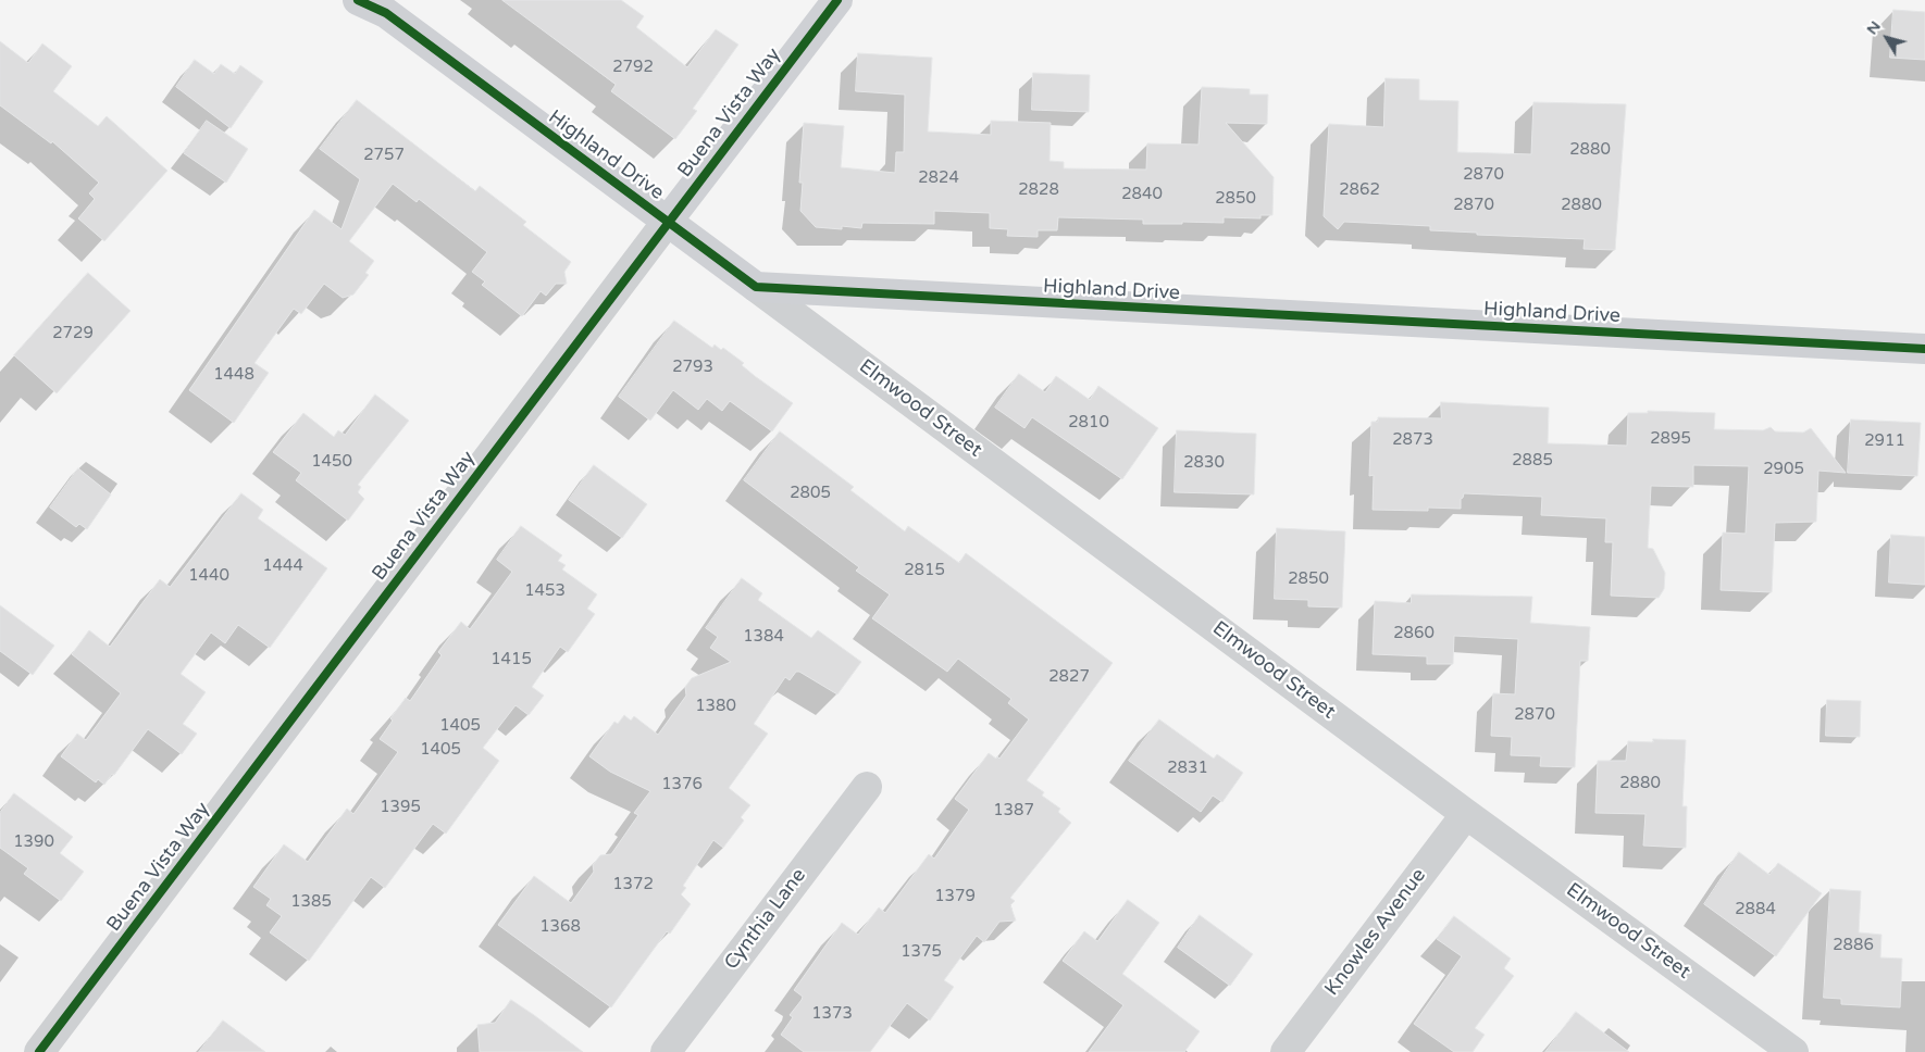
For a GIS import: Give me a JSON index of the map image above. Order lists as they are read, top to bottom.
{
  "streets": {
    "street": [
      "Buena Vista Way",
      "Highland Drive",
      "Elmwood Street",
      "Cynthia Lane",
      "Knowles Avenue"
    ]
  },
  "crossings": [
    ["Buena Vista Way", "Highland Drive"],
    ["Highland Drive", "Elmwood Street"],
    ["Elmwood Street", "Knowles Avenue"]
  ],
  "house_numbers": [
    "2792",
    "2880",
    "2757",
    "2870",
    "2824",
    "2828",
    "2862",
    "2840",
    "2850",
    "2870",
    "2880",
    "2729",
    "2793",
    "1448",
    "2810",
    "2895",
    "2873",
    "2911",
    "2885",
    "1450",
    "2830",
    "2905",
    "2805",
    "1444",
    "2815",
    "1440",
    "2850",
    "1453",
    "2860",
    "1384",
    "1415",
    "2827",
    "1380",
    "2870",
    "1405",
    "1405",
    "2831",
    "2880",
    "1376",
    "1395",
    "1387",
    "1390",
    "1372",
    "1379",
    "1385",
    "2884",
    "1368",
    "2886",
    "1375",
    "1373"
  ],
  "north": "top left"
}
